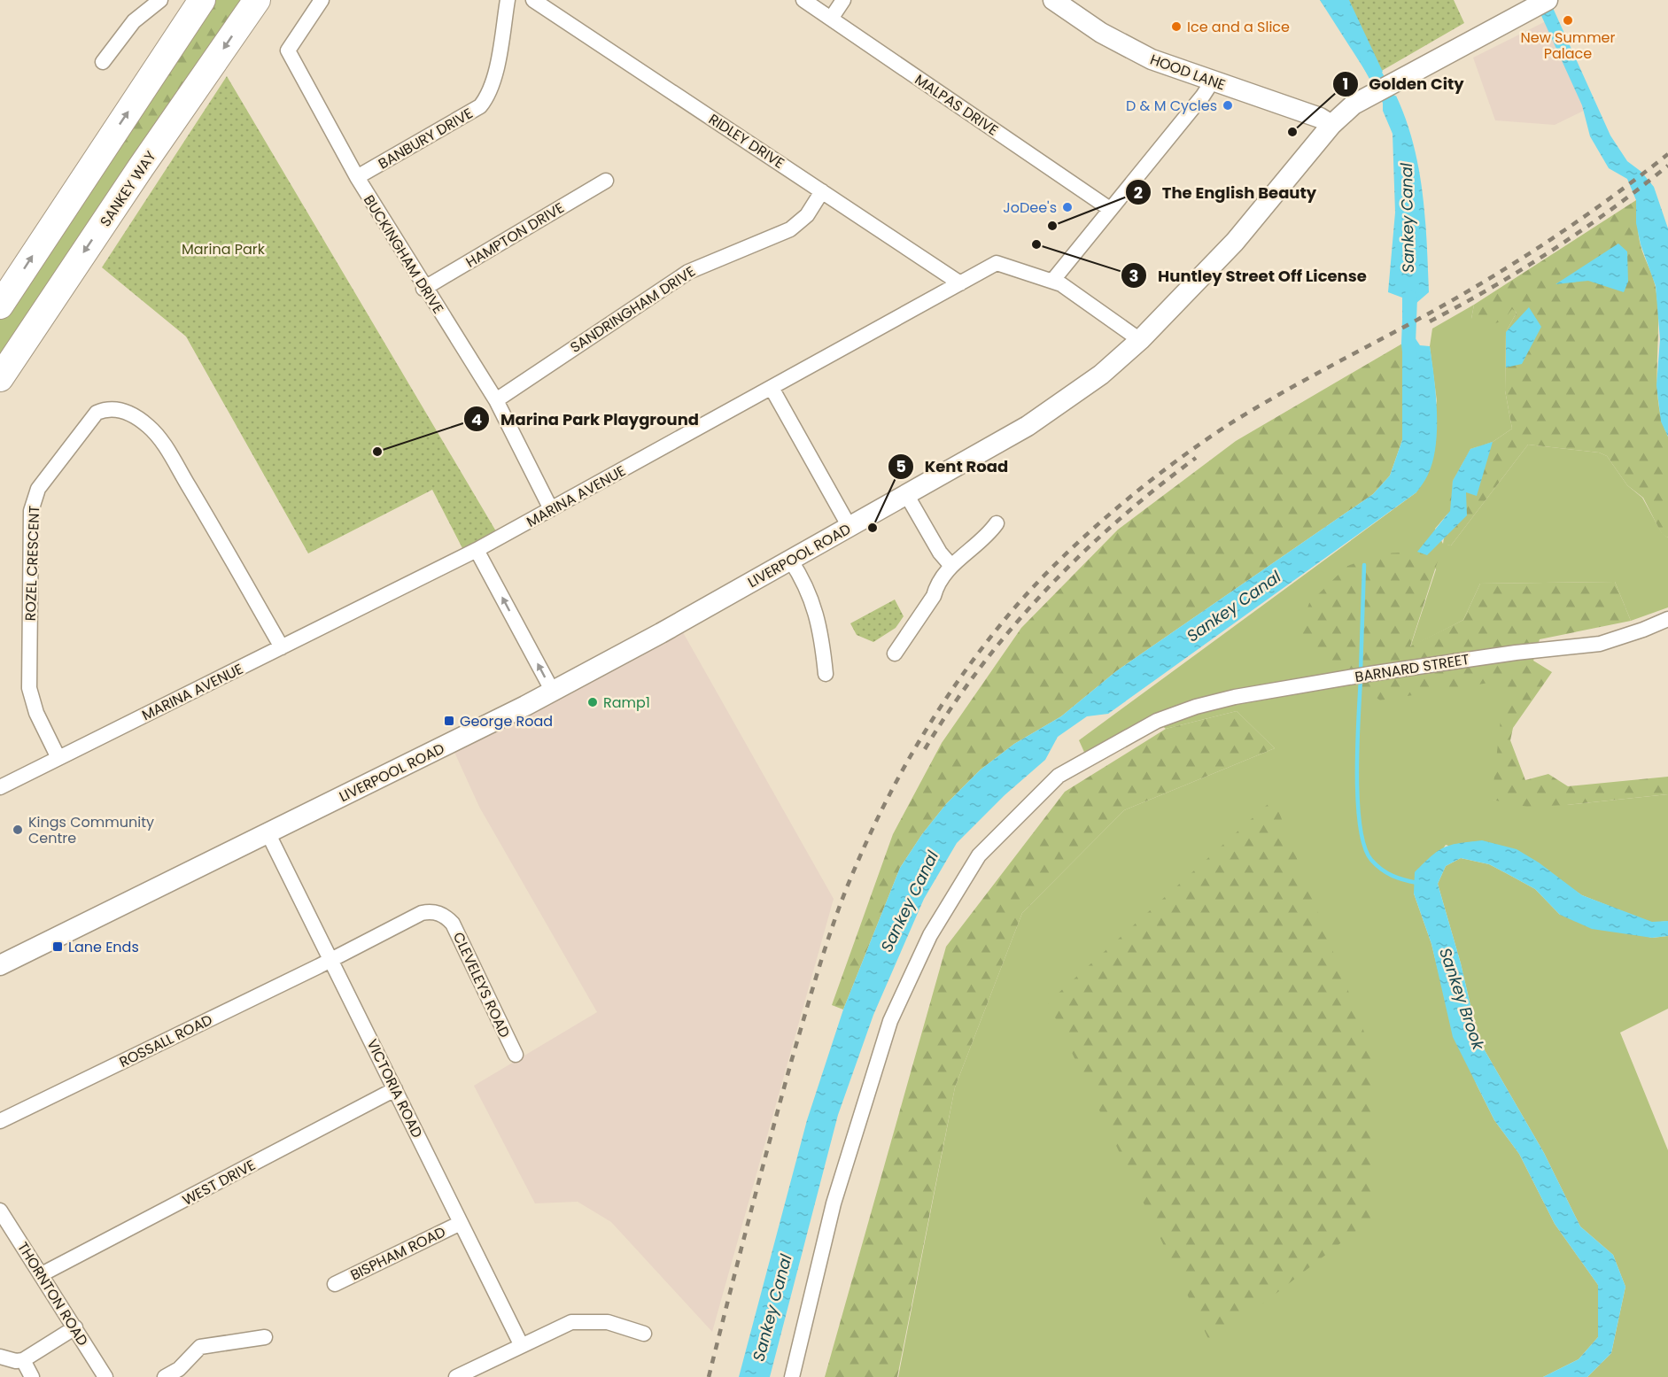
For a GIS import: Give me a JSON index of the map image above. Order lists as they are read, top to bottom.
{
  "streets": {
    "highway": ["SANKEY WAY"],
    "street": [
      "HOOD LANE",
      "MALPAS DRIVE",
      "BANBURY DRIVE",
      "RIDLEY DRIVE",
      "HAMPTON DRIVE",
      "BUCKINGHAM DRIVE",
      "SANDRINGHAM DRIVE",
      "MARINA AVENUE",
      "LIVERPOOL ROAD",
      "ROZEL CRESCENT",
      "BARNARD STREET",
      "CLEVELEYS ROAD",
      "ROSSALL ROAD",
      "VICTORIA ROAD",
      "WEST DRIVE",
      "BISPHAM ROAD",
      "THORNTON ROAD"
    ]
  },
  "crossings": [
    ["HOOD LANE", "LIVERPOOL ROAD"],
    ["BANBURY DRIVE", "BUCKINGHAM DRIVE"],
    ["RIDLEY DRIVE", "SANDRINGHAM DRIVE"],
    ["RIDLEY DRIVE", "MARINA AVENUE"],
    ["HAMPTON DRIVE", "BUCKINGHAM DRIVE"],
    ["BUCKINGHAM DRIVE", "SANDRINGHAM DRIVE"],
    ["BUCKINGHAM DRIVE", "MARINA AVENUE"],
    ["MARINA AVENUE", "LIVERPOOL ROAD"],
    ["MARINA AVENUE", "ROZEL CRESCENT"],
    ["LIVERPOOL ROAD", "VICTORIA ROAD"],
    ["CLEVELEYS ROAD", "ROSSALL ROAD"],
    ["CLEVELEYS ROAD", "VICTORIA ROAD"],
    ["ROSSALL ROAD", "VICTORIA ROAD"],
    ["VICTORIA ROAD", "WEST DRIVE"],
    ["VICTORIA ROAD", "BISPHAM ROAD"],
    ["WEST DRIVE", "THORNTON ROAD"]
  ],
  "water": ["Sankey Canal", "Sankey Brook"],
  "parks": ["Marina Park"],
  "places": {
    "other": [
      "New Summer Palace",
      "Ice and a Slice",
      "D & M Cycles",
      "Golden City",
      "JoDee's",
      "The English Beauty",
      "Huntley Street Off License",
      "Marina Park Playground",
      "Kent Road",
      "Ramp1",
      "Kings Community Centre"
    ],
    "transit": ["George Road", "Lane Ends"]
  }
}
